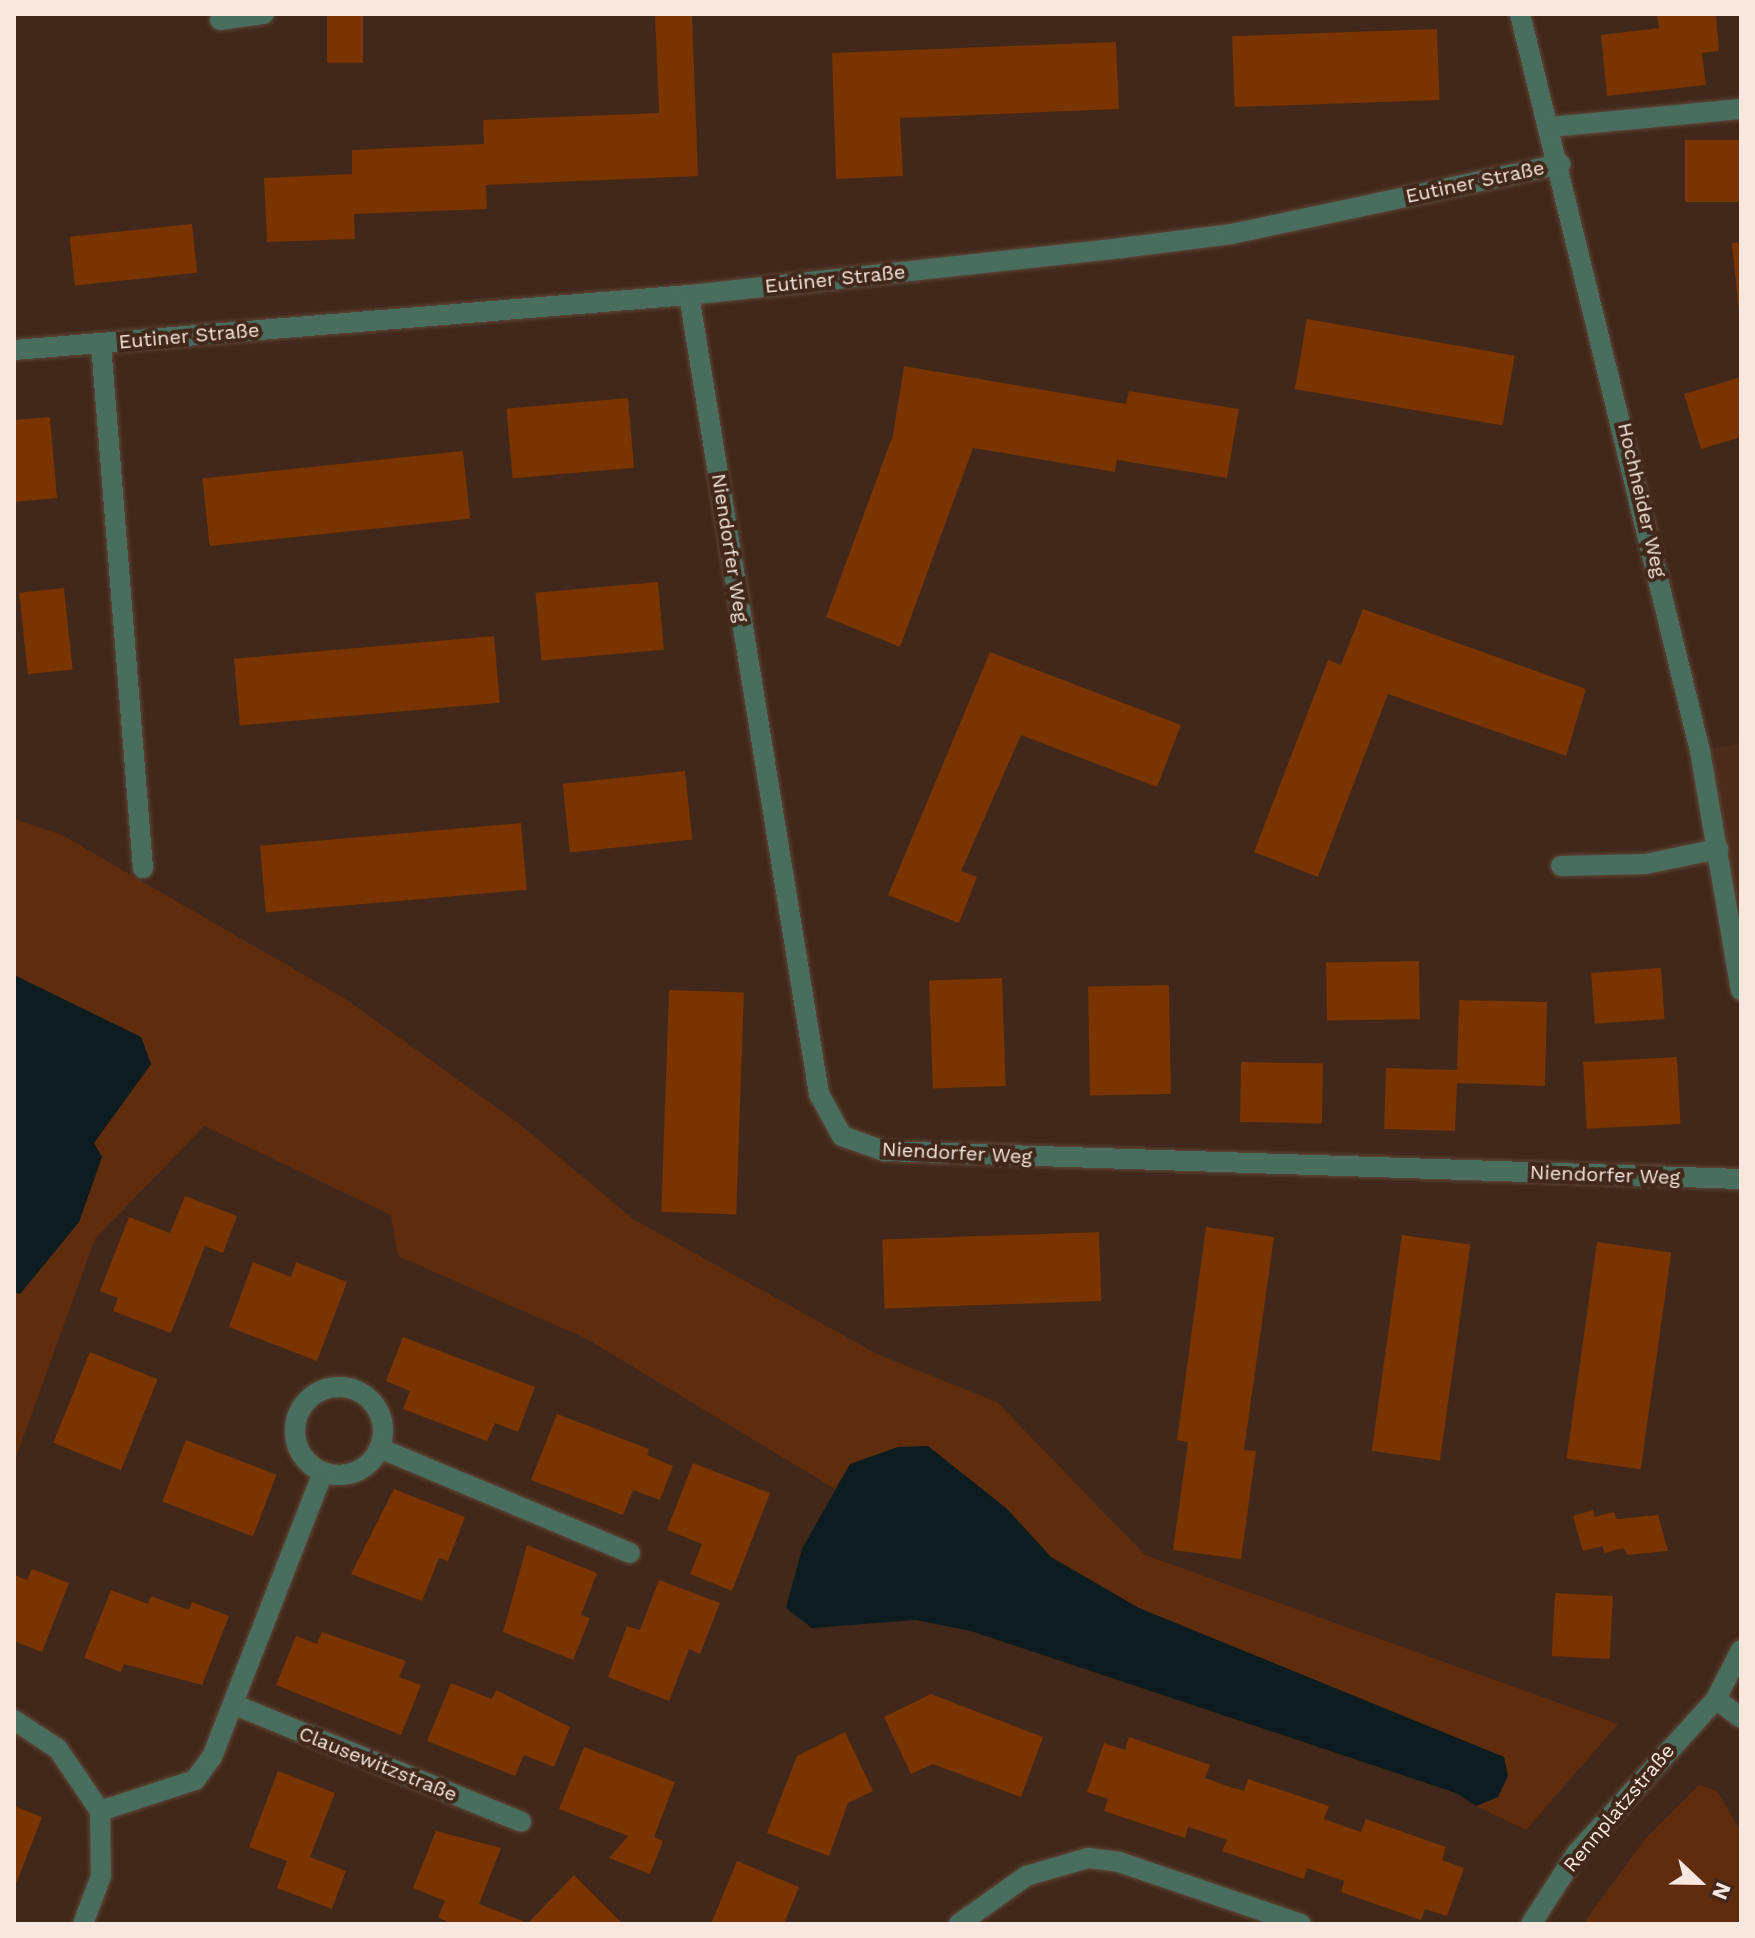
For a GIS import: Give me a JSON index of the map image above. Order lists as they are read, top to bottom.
{
  "streets": {
    "street": [
      "Eutiner Straße",
      "Hochheider Weg",
      "Niendorfer Weg",
      "Clausewitzstraße",
      "Rennplatzstraße"
    ]
  },
  "crossings": [
    ["Eutiner Straße", "Hochheider Weg"],
    ["Eutiner Straße", "Niendorfer Weg"]
  ],
  "north": "right"
}
